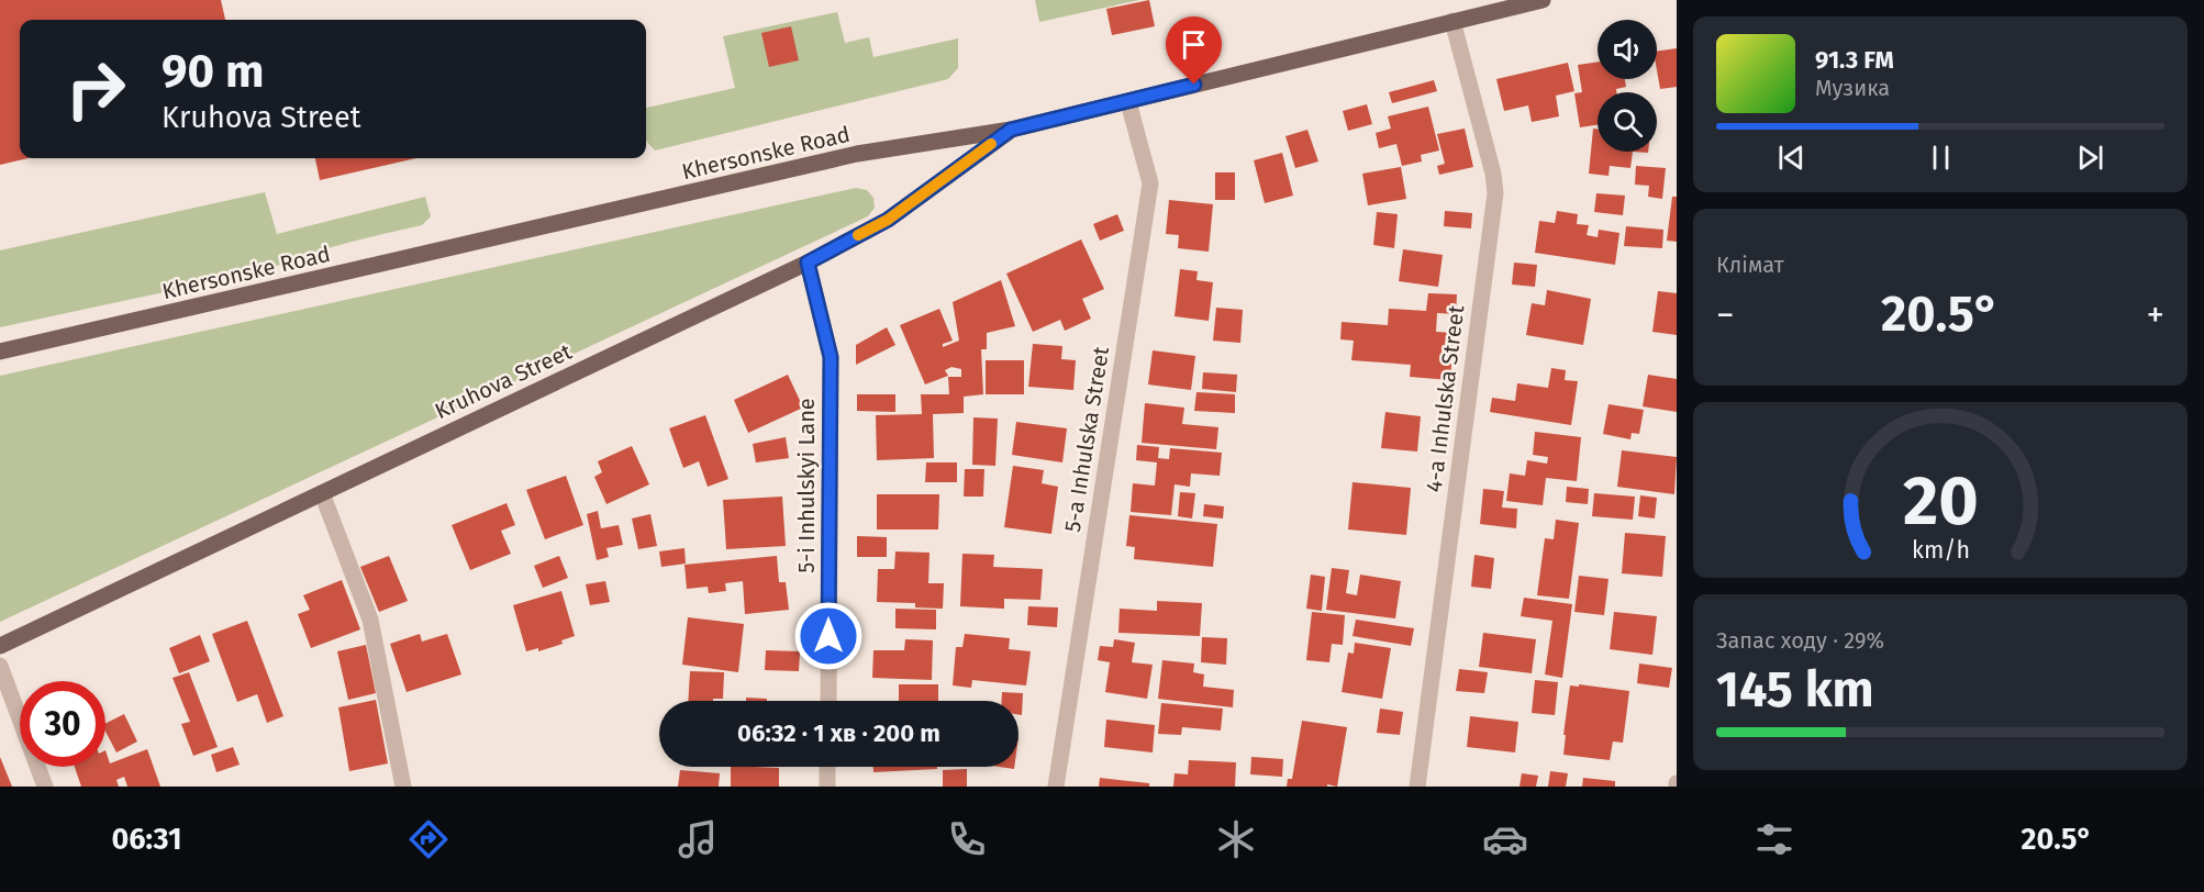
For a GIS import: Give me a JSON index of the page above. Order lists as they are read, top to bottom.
{
  "streets": {
    "main road": ["Khersonske Road", "Kruhova Street"],
    "street": ["4-a Inhulska Street", "5-a Inhulska Street", "5-i Inhulskyi Lane"]
  },
  "crossings": [
    ["Khersonske Road", "Kruhova Street"],
    ["Khersonske Road", "4-a Inhulska Street"],
    ["Khersonske Road", "5-a Inhulska Street"],
    ["Kruhova Street", "5-i Inhulskyi Lane"]
  ],
  "page": {
    "turn": ["90 m", "Kruhova Street"],
    "song": ["91.3 FM", "Музика"],
    "tile": [
      "Клімат",
      ["Запас ходу · 29%", "145 km"]
    ],
    "heat": ["−", "20.5°", "+"],
    "limit": "30",
    "trip": "06:32 · 1 хв · 200 m",
    "tabs": ["06:31", "20.5°"],
    "gauge": ["20", "km/h"]
  }
}
